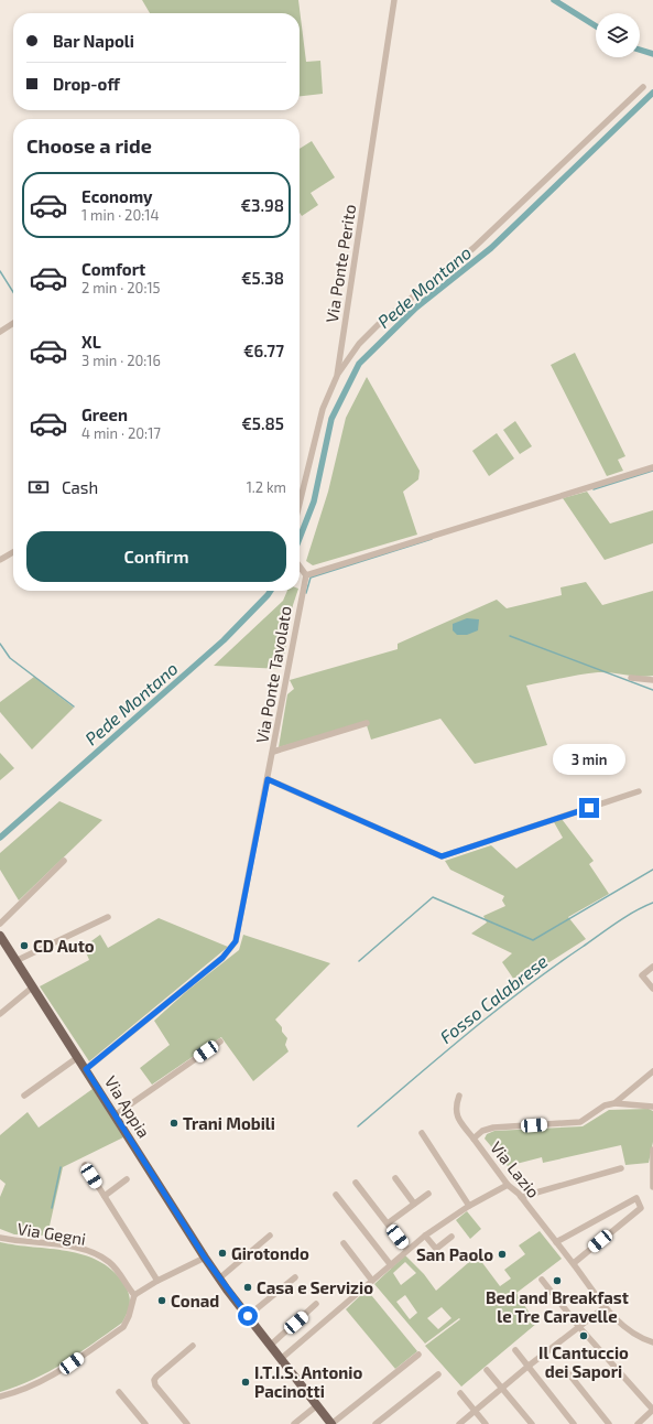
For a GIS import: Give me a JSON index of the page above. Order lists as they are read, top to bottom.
{
  "streets": {
    "main road": ["Via Appia"],
    "street": [
      "Via Ponte Perito",
      "Via Ponte Tavolato",
      "Via Lazio",
      "Via Gegni"
    ]
  },
  "crossings": [
    ["Via Ponte Tavolato", "Via Appia"]
  ],
  "water": ["Pede Montano", "Fosso Calabrese"],
  "places": [
    "CD Auto",
    "Trani Mobili",
    "Girotondo",
    "San Paolo",
    "Bed and Breakfast le Tre Caravelle",
    "Casa e Servizio",
    "Conad",
    "Il Cantuccio dei Sapori",
    "I.T.I.S. Antonio Pacinotti"
  ],
  "page": {
    "banner": ["Bar Napoli", "Drop-off"],
    "heading": "Choose a ride",
    "list": [
      {
        "name": "Economy",
        "note": "1 min · 20:14",
        "value": "€3.98"
      },
      {
        "name": "Comfort",
        "note": "2 min · 20:15",
        "value": "€5.38"
      },
      {
        "name": "XL",
        "note": "3 min · 20:16",
        "value": "€6.77"
      },
      {
        "name": "Green",
        "note": "4 min · 20:17",
        "value": "€5.85"
      }
    ],
    "pay": ["Cash", "1.2 km"],
    "buttons": "Confirm",
    "bubble": "3 min"
  }
}
